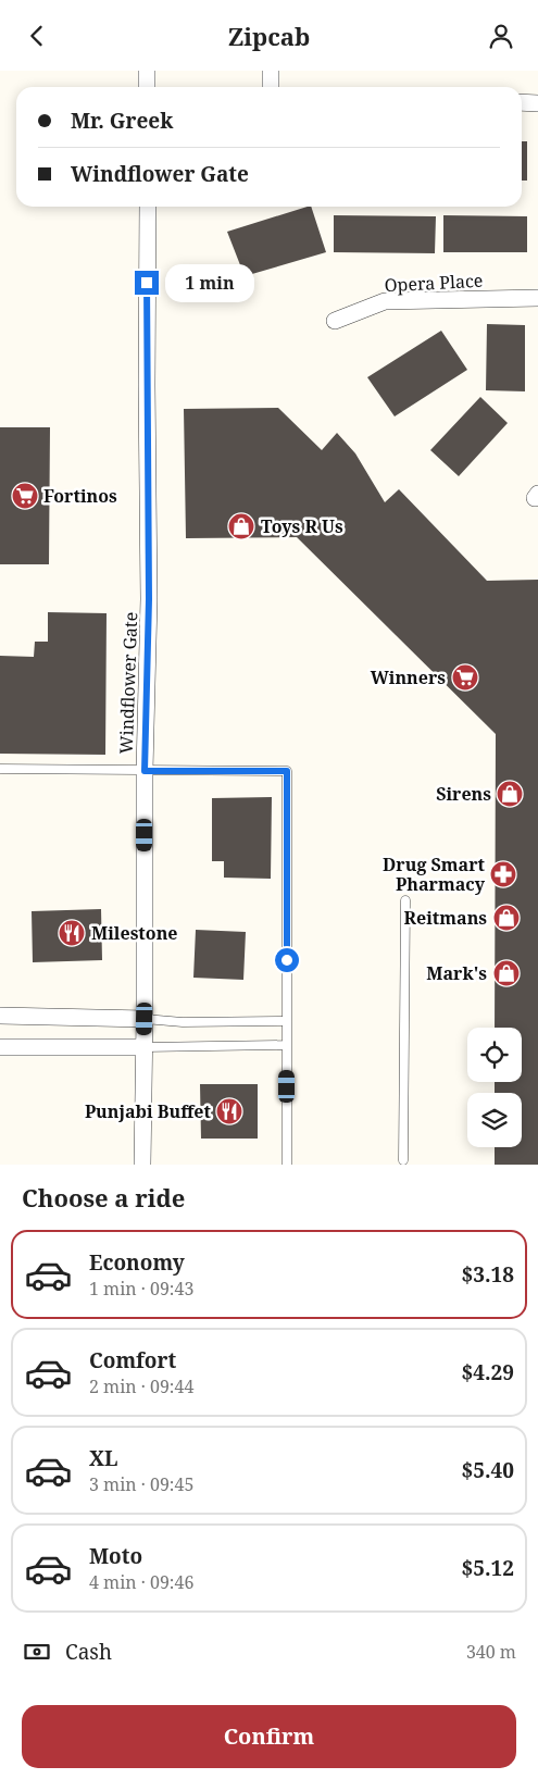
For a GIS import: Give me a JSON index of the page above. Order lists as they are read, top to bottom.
{
  "streets": {
    "street": ["Opera Place", "Windflower Gate"]
  },
  "places": {
    "supermarket": ["Fortinos", "Winners"],
    "shop": [
      "Toys R Us",
      "Sirens",
      "Reitmans",
      "Mark's"
    ],
    "pharmacy": ["Drug Smart Pharmacy"],
    "restaurant": ["Milestone", "Punjabi Buffet"]
  },
  "page": {
    "header": "Zipcab",
    "banner": ["Mr. Greek", "Windflower Gate"],
    "bubble": "1 min",
    "heading": "Choose a ride",
    "list": [
      {
        "name": "Economy",
        "note": "1 min · 09:43",
        "value": "$3.18"
      },
      {
        "name": "Comfort",
        "note": "2 min · 09:44",
        "value": "$4.29"
      },
      {
        "name": "XL",
        "note": "3 min · 09:45",
        "value": "$5.40"
      },
      {
        "name": "Moto",
        "note": "4 min · 09:46",
        "value": "$5.12"
      }
    ],
    "pay": ["Cash", "340 m"],
    "buttons": "Confirm"
  }
}
